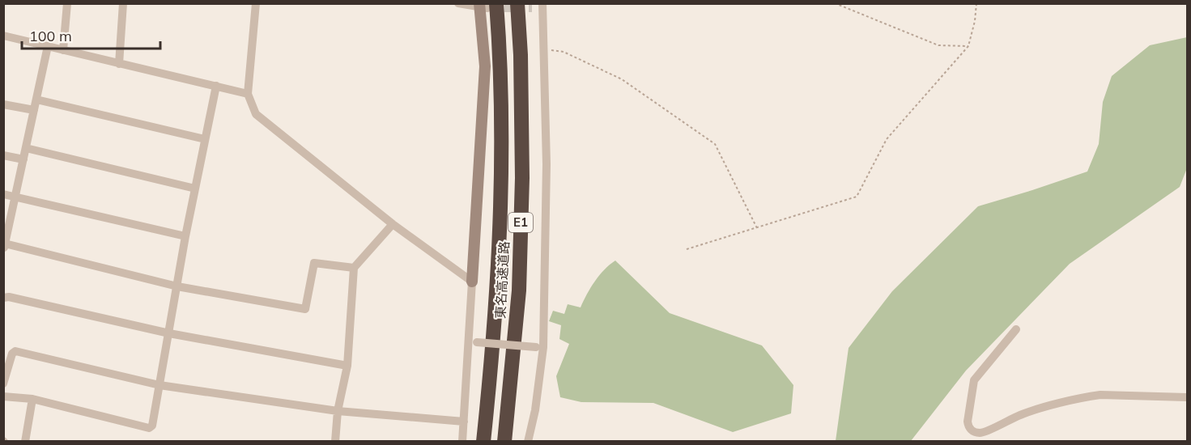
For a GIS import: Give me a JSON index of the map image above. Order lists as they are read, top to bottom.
{
  "streets": {
    "highway": ["E1", "東名高速道路"]
  },
  "scale_bar": "100 m"
}
